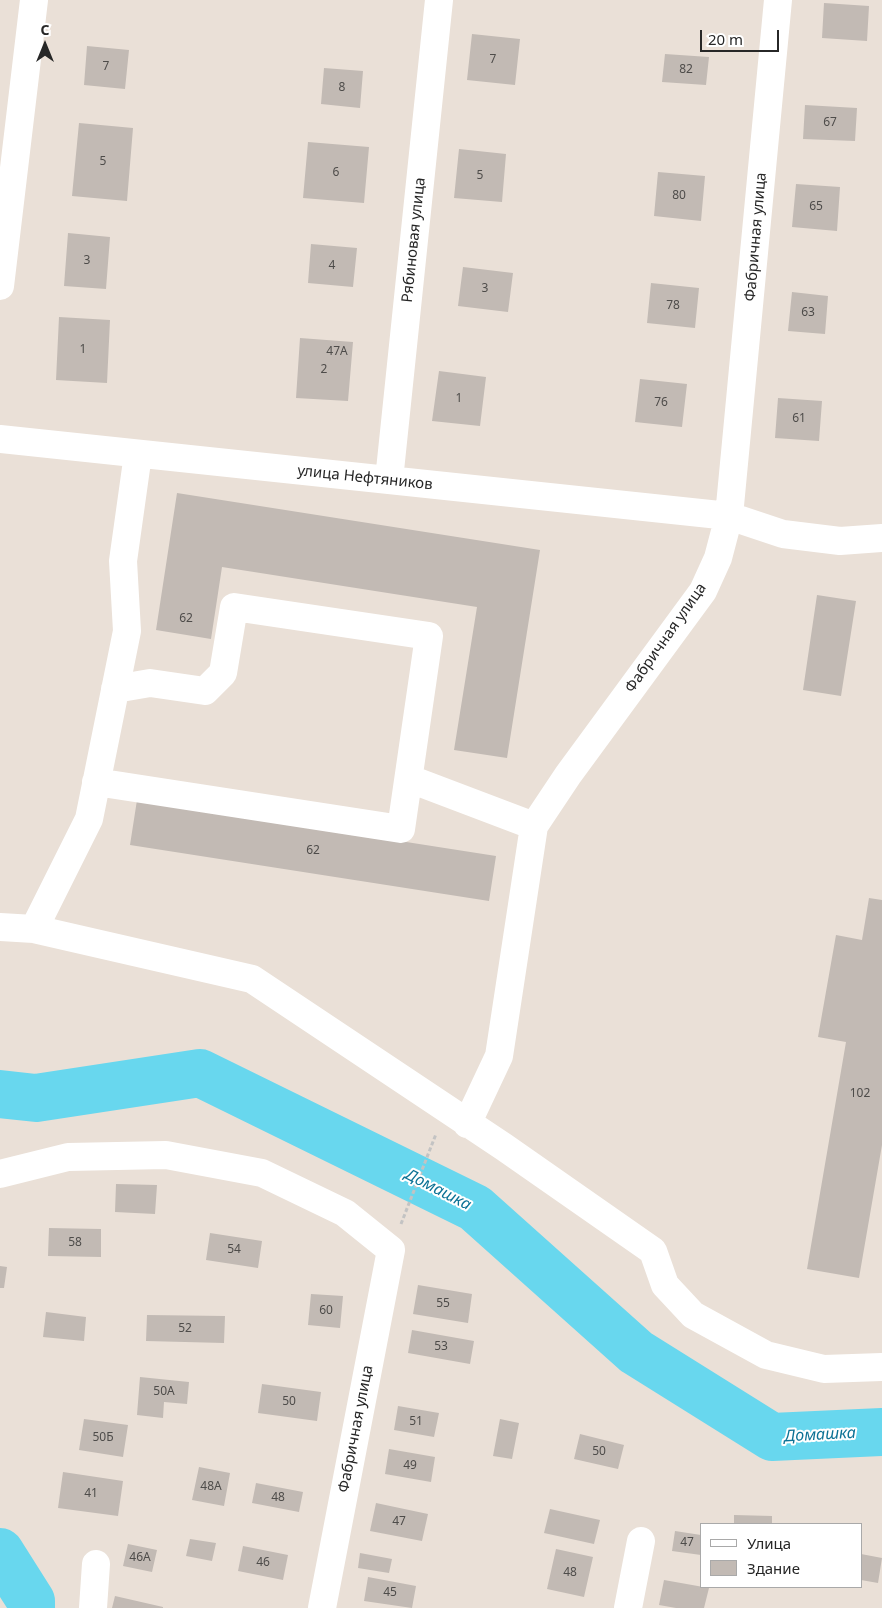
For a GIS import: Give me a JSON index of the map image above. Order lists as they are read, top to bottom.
{
  "streets": {
    "street": ["Фабричная улица", "Рябиновая улица", "улица Нефтяников"]
  },
  "crossings": [
    ["Фабричная улица", "улица Нефтяников"],
    ["Рябиновая улица", "улица Нефтяников"]
  ],
  "water": ["Домашка"],
  "house_numbers": [
    "7",
    "7",
    "82",
    "8",
    "67",
    "5",
    "6",
    "5",
    "80",
    "65",
    "3",
    "4",
    "3",
    "78",
    "63",
    "1",
    "47А",
    "2",
    "1",
    "76",
    "61",
    "62",
    "62",
    "102",
    "58",
    "54",
    "55",
    "60",
    "52",
    "53",
    "50А",
    "50",
    "51",
    "50Б",
    "50",
    "49",
    "48А",
    "41",
    "48",
    "47",
    "47",
    "46А",
    "46",
    "48",
    "45"
  ],
  "legend": ["Улица", "Здание"],
  "scale_bar": "20 m",
  "north": "top"
}
